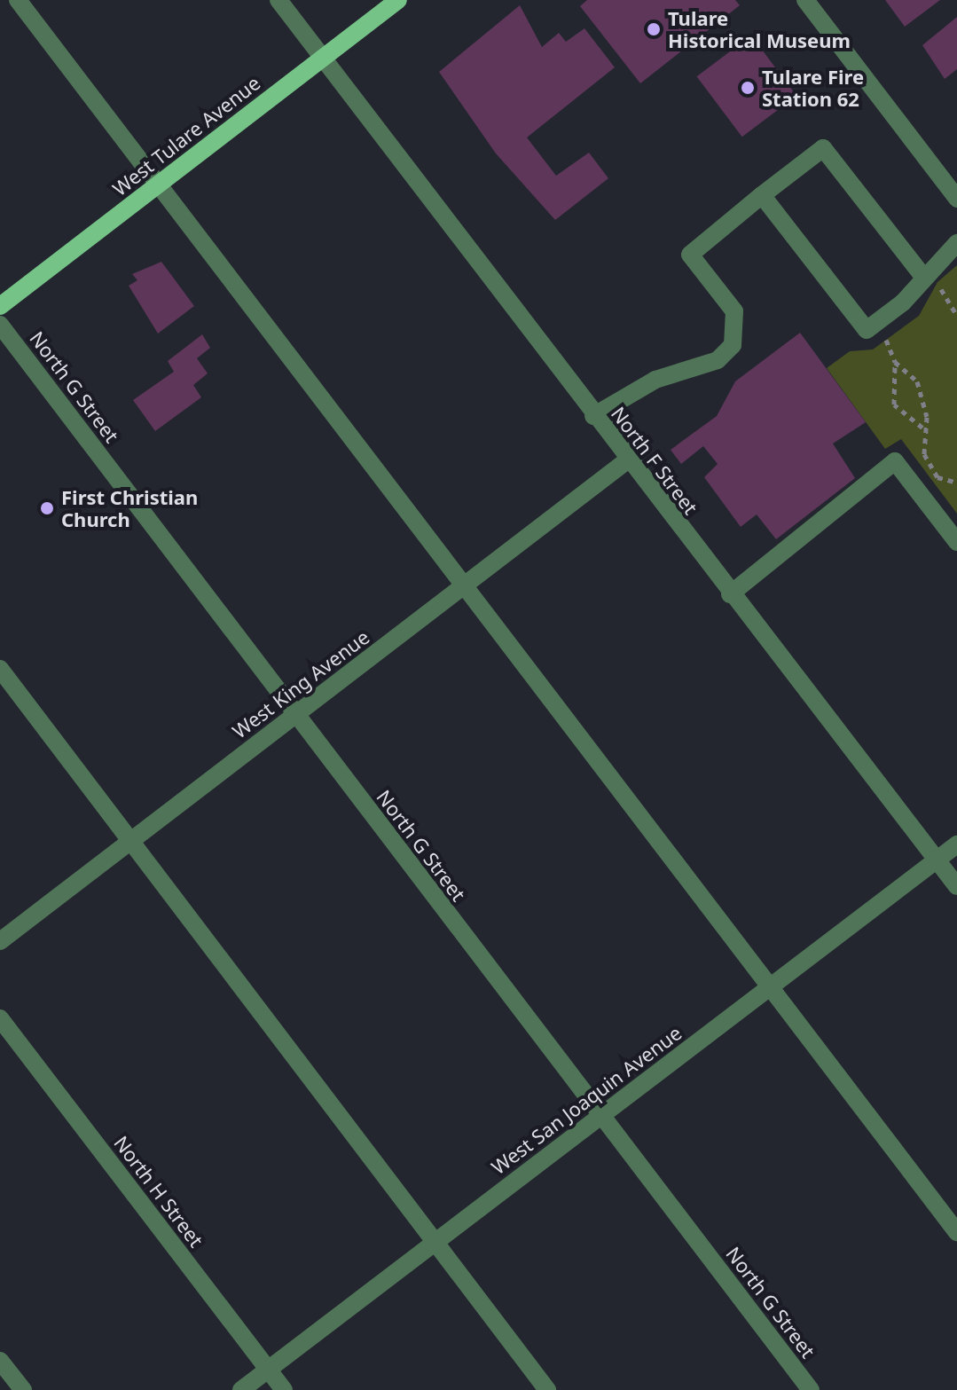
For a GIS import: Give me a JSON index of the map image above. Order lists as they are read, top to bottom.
{
  "streets": {
    "main road": ["West Tulare Avenue"],
    "street": [
      "North G Street",
      "North F Street",
      "West King Avenue",
      "West San Joaquin Avenue",
      "North H Street"
    ]
  },
  "crossings": [
    ["West Tulare Avenue", "North F Street"],
    ["North G Street", "West King Avenue"],
    ["North G Street", "West San Joaquin Avenue"],
    ["North F Street", "West King Avenue"],
    ["North F Street", "West San Joaquin Avenue"],
    ["West San Joaquin Avenue", "North H Street"]
  ],
  "places": ["Tulare Historical Museum", "Tulare Fire Station 62", "First Christian Church"]
}
